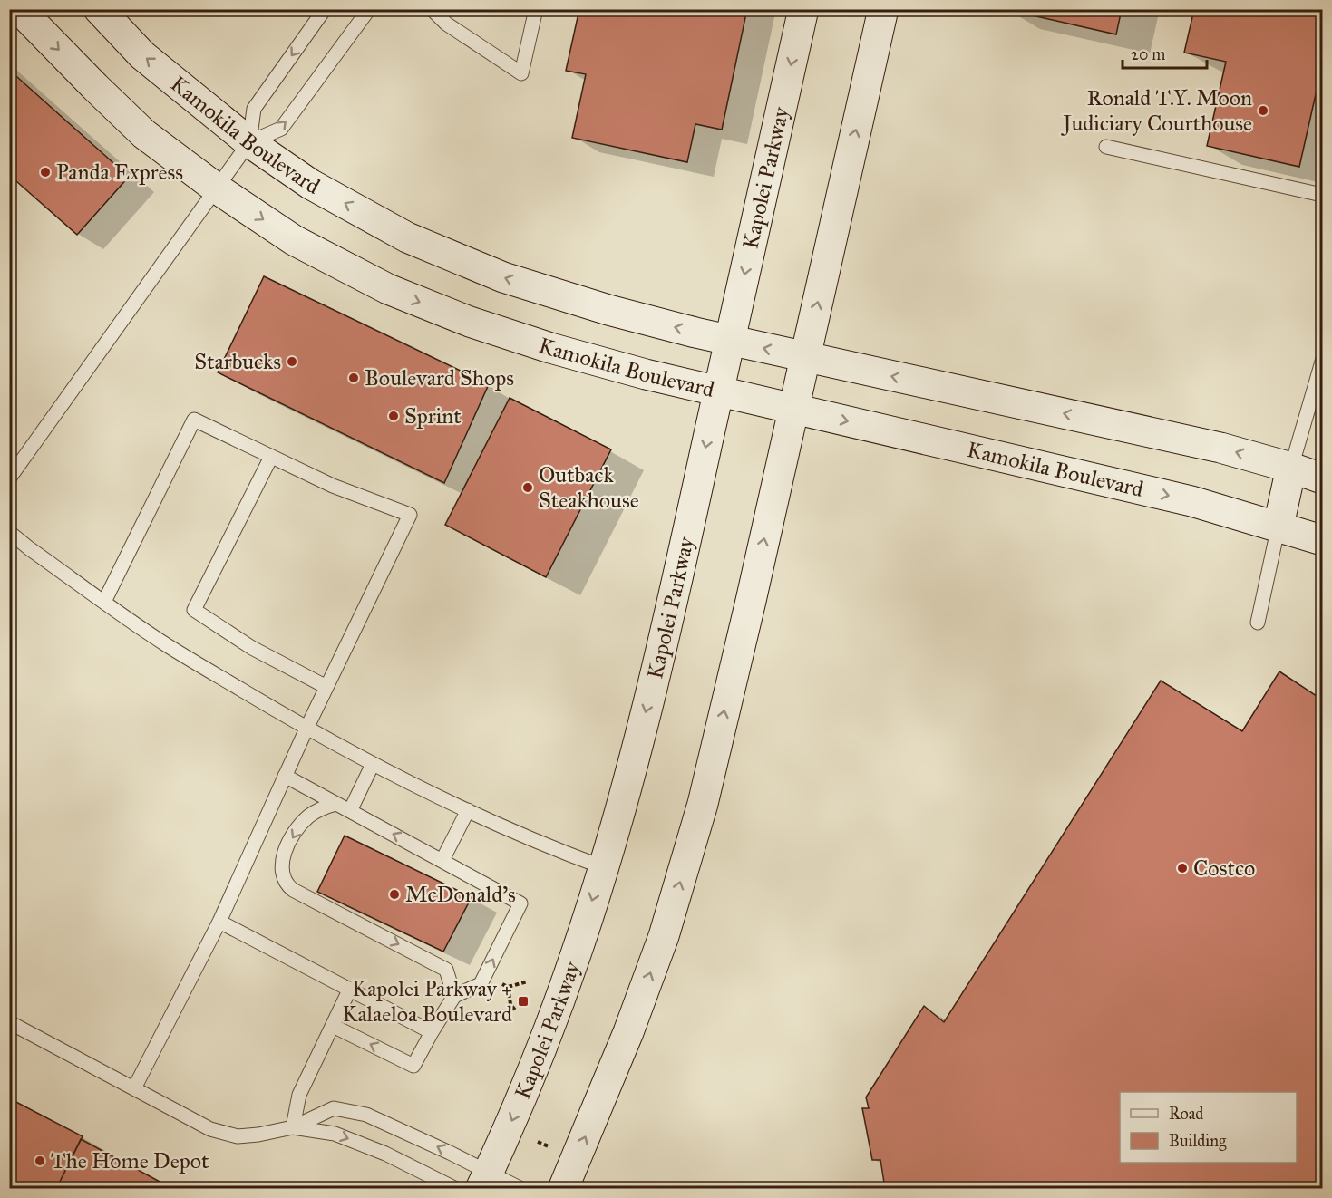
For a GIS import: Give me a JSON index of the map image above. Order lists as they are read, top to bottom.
{
  "streets": {
    "main road": ["Kamokila Boulevard", "Kapolei Parkway"]
  },
  "crossings": [
    ["Kamokila Boulevard", "Kapolei Parkway"]
  ],
  "places": {
    "other": [
      "Ronald T.Y. Moon Judiciary Courthouse",
      "Panda Express",
      "Starbucks",
      "Boulevard Shops",
      "Sprint",
      "Outback Steakhouse",
      "Costco",
      "McDonald's",
      "The Home Depot"
    ],
    "transit": ["Kapolei Parkway + Kalaeloa Boulevard"]
  },
  "legend": ["Road", "Building"],
  "scale_bar": "20 m"
}
